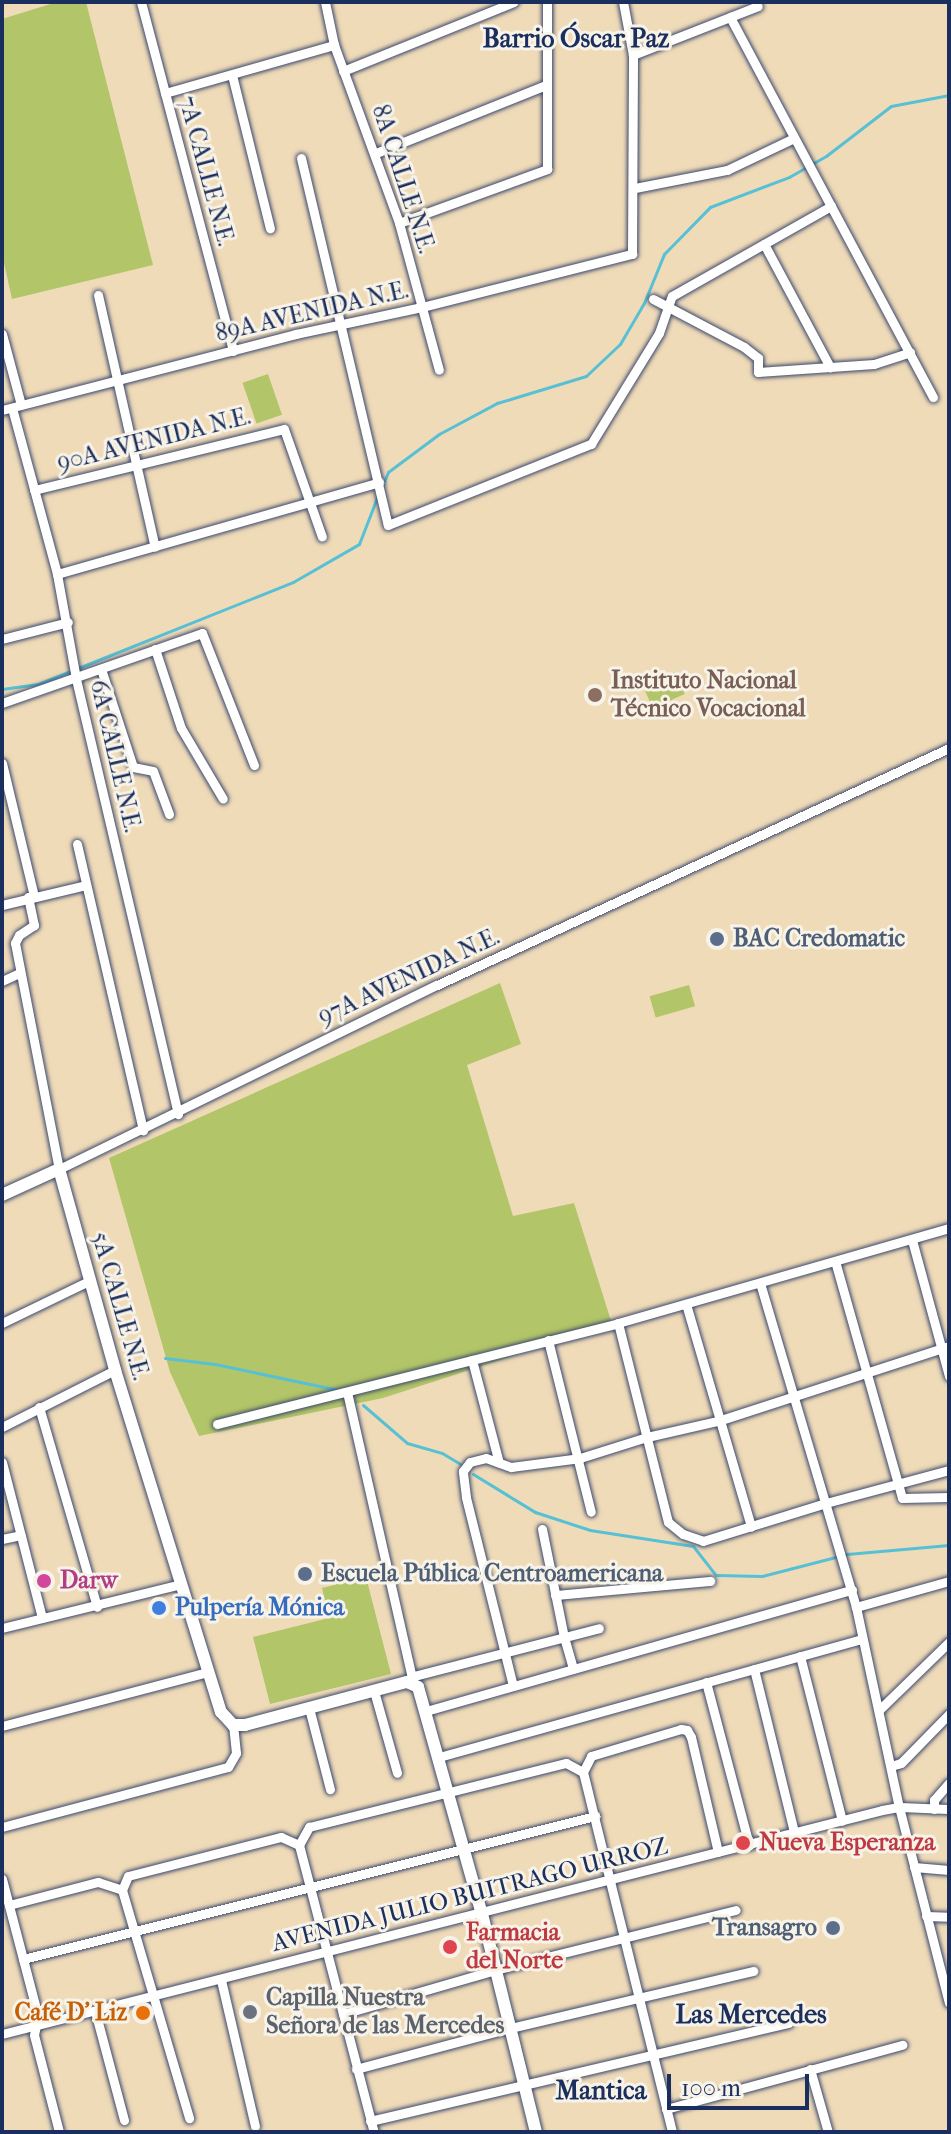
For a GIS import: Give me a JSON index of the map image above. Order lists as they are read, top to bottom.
{
  "streets": {
    "street": [
      "7A CALLE N.E.",
      "8A CALLE N.E.",
      "89A AVENIDA N.E.",
      "90A AVENIDA N.E.",
      "6A CALLE N.E.",
      "97A AVENIDA N.E.",
      "5A CALLE N.E.",
      "AVENIDA JULIO BUITRAGO URROZ"
    ]
  },
  "crossings": [
    ["7A CALLE N.E.", "89A AVENIDA N.E."],
    ["8A CALLE N.E.", "89A AVENIDA N.E."],
    ["89A AVENIDA N.E.", "6A CALLE N.E."],
    ["90A AVENIDA N.E.", "6A CALLE N.E."],
    ["6A CALLE N.E.", "97A AVENIDA N.E."],
    ["97A AVENIDA N.E.", "5A CALLE N.E."]
  ],
  "districts": ["Barrio Óscar Paz", "Las Mercedes", "Mantica"],
  "places": [
    "Instituto Nacional Técnico Vocacional",
    "BAC Credomatic",
    "Escuela Pública Centroamericana",
    "Darw",
    "Pulpería Mónica",
    "Nueva Esperanza",
    "Transagro",
    "Farmacia del Norte",
    "Capilla Nuestra Señora de las Mercedes",
    "Café D' Liz"
  ],
  "scale_bar": "100 m"
}
